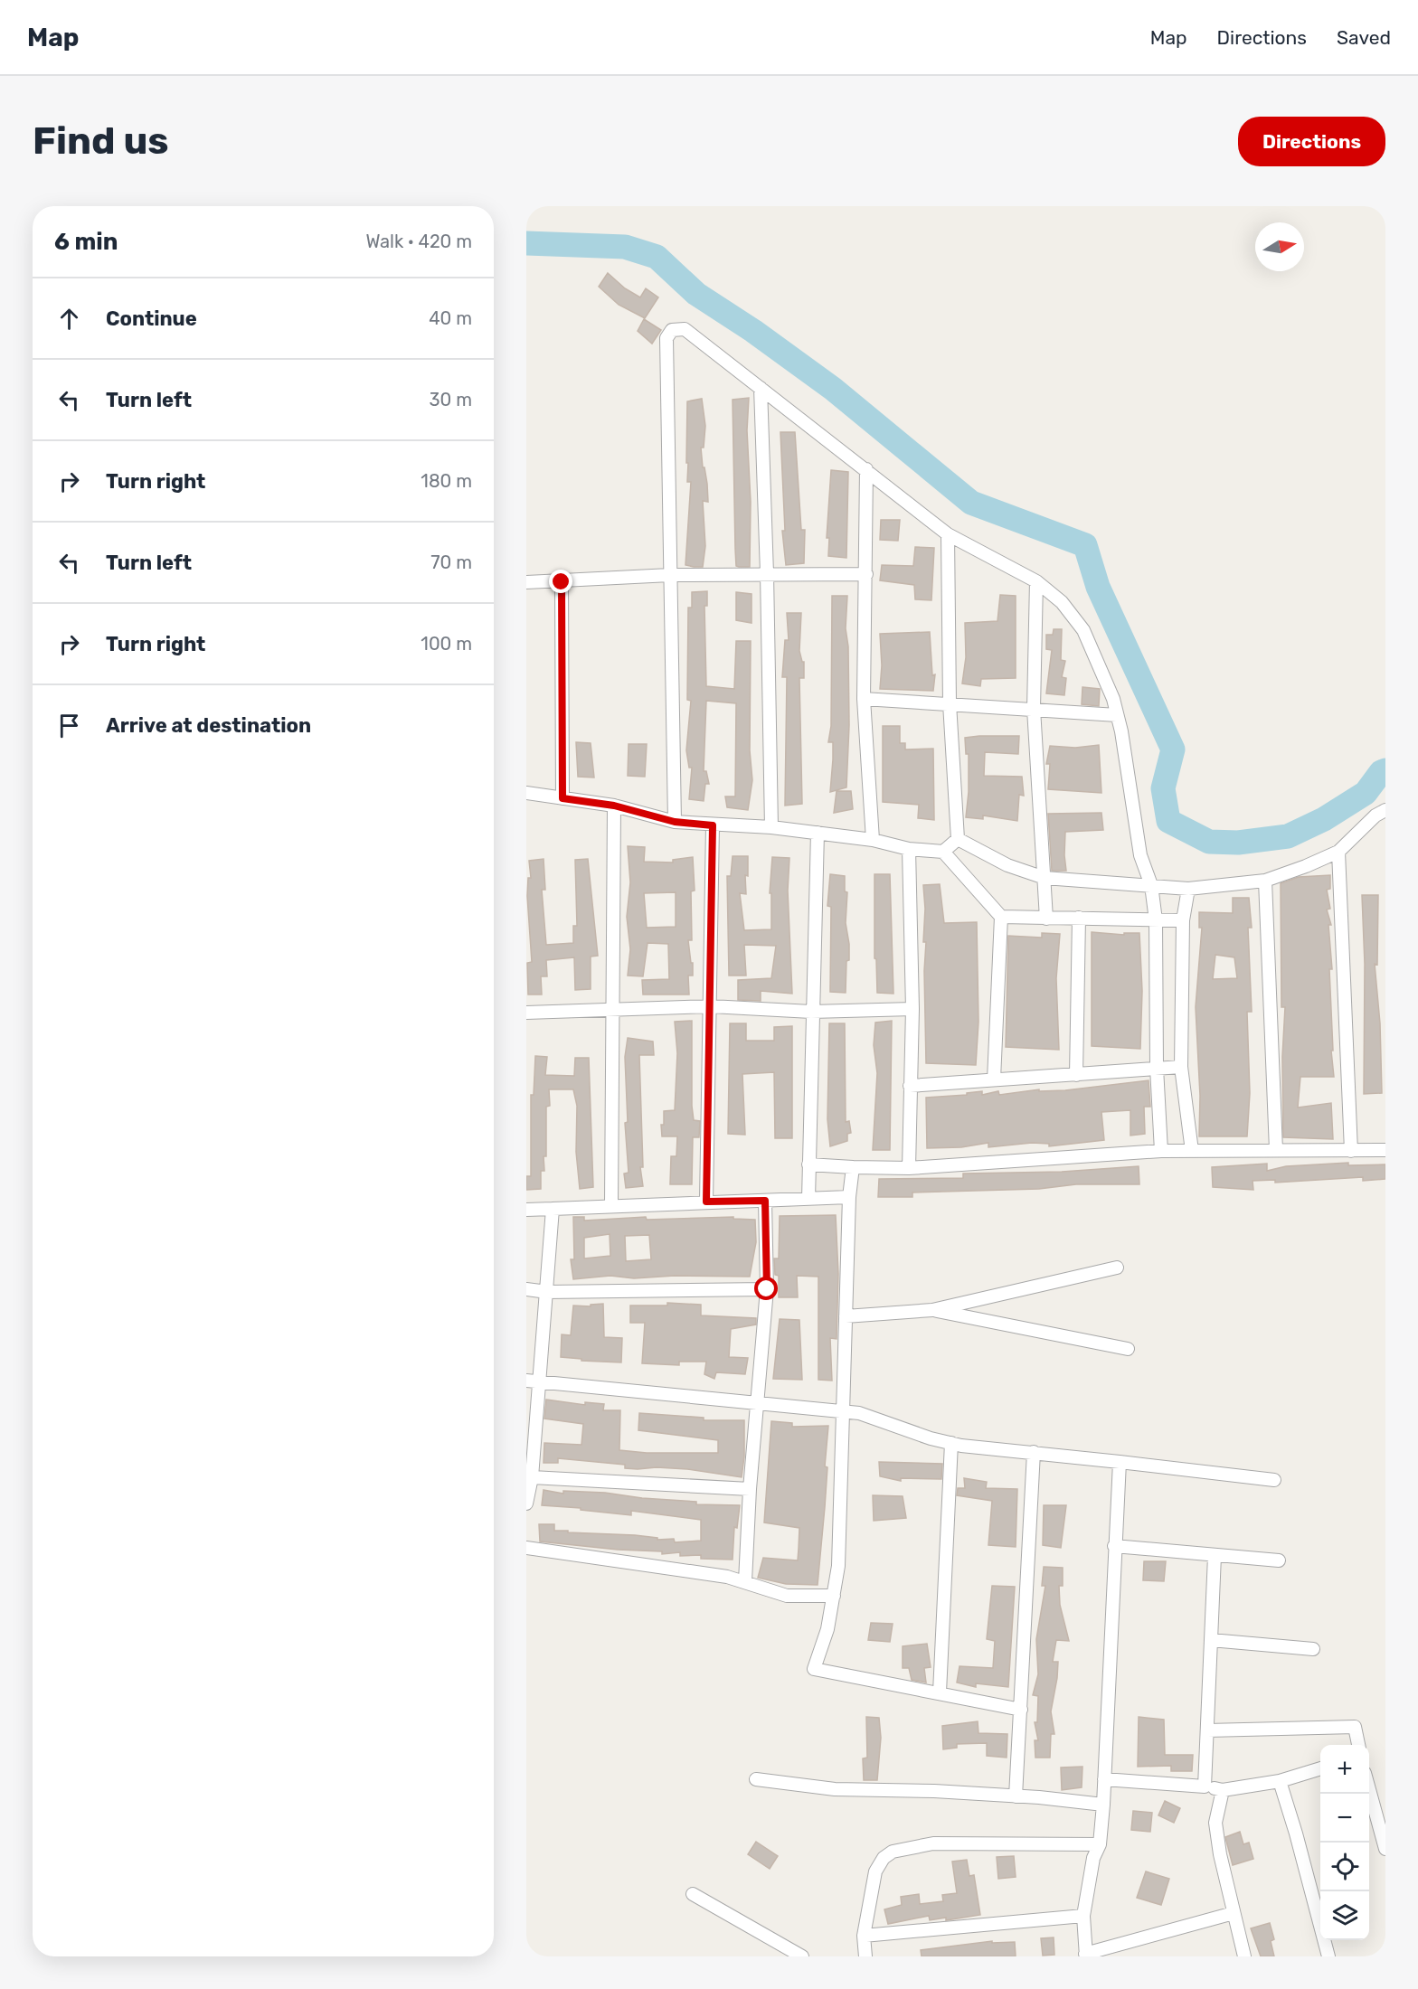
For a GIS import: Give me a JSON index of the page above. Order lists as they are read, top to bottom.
{
  "north": "right",
  "page": {
    "header": "Map",
    "nav": ["Map", "Directions", "Saved"],
    "buttons": "Directions",
    "title": "Find us",
    "heading": ["6 min", "Walk · 420 m"],
    "list": [
      ["Continue", "40 m"],
      ["Turn left", "30 m"],
      ["Turn right", "180 m"],
      ["Turn left", "70 m"],
      ["Turn right", "100 m"],
      "Arrive at destination"
    ],
    "map_buttons": ["+", "−"]
  }
}
